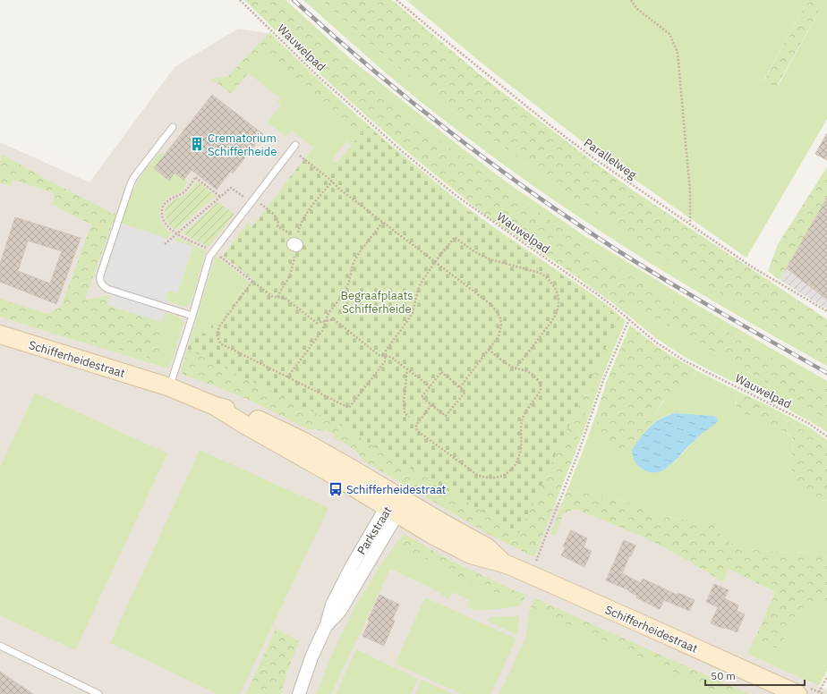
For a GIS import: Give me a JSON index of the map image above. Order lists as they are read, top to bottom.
{
  "streets": {
    "street": ["Schifferheidestraat", "Parkstraat"],
    "path": ["Wauwelpad", "Parallelweg"]
  },
  "crossings": [
    ["Schifferheidestraat", "Parkstraat"]
  ],
  "parks": ["Begraafplaats Schifferheide"],
  "places": {
    "building": ["Crematorium Schifferheide"],
    "bus stop": ["Schifferheidestraat"]
  },
  "scale_bar": "50 m"
}
